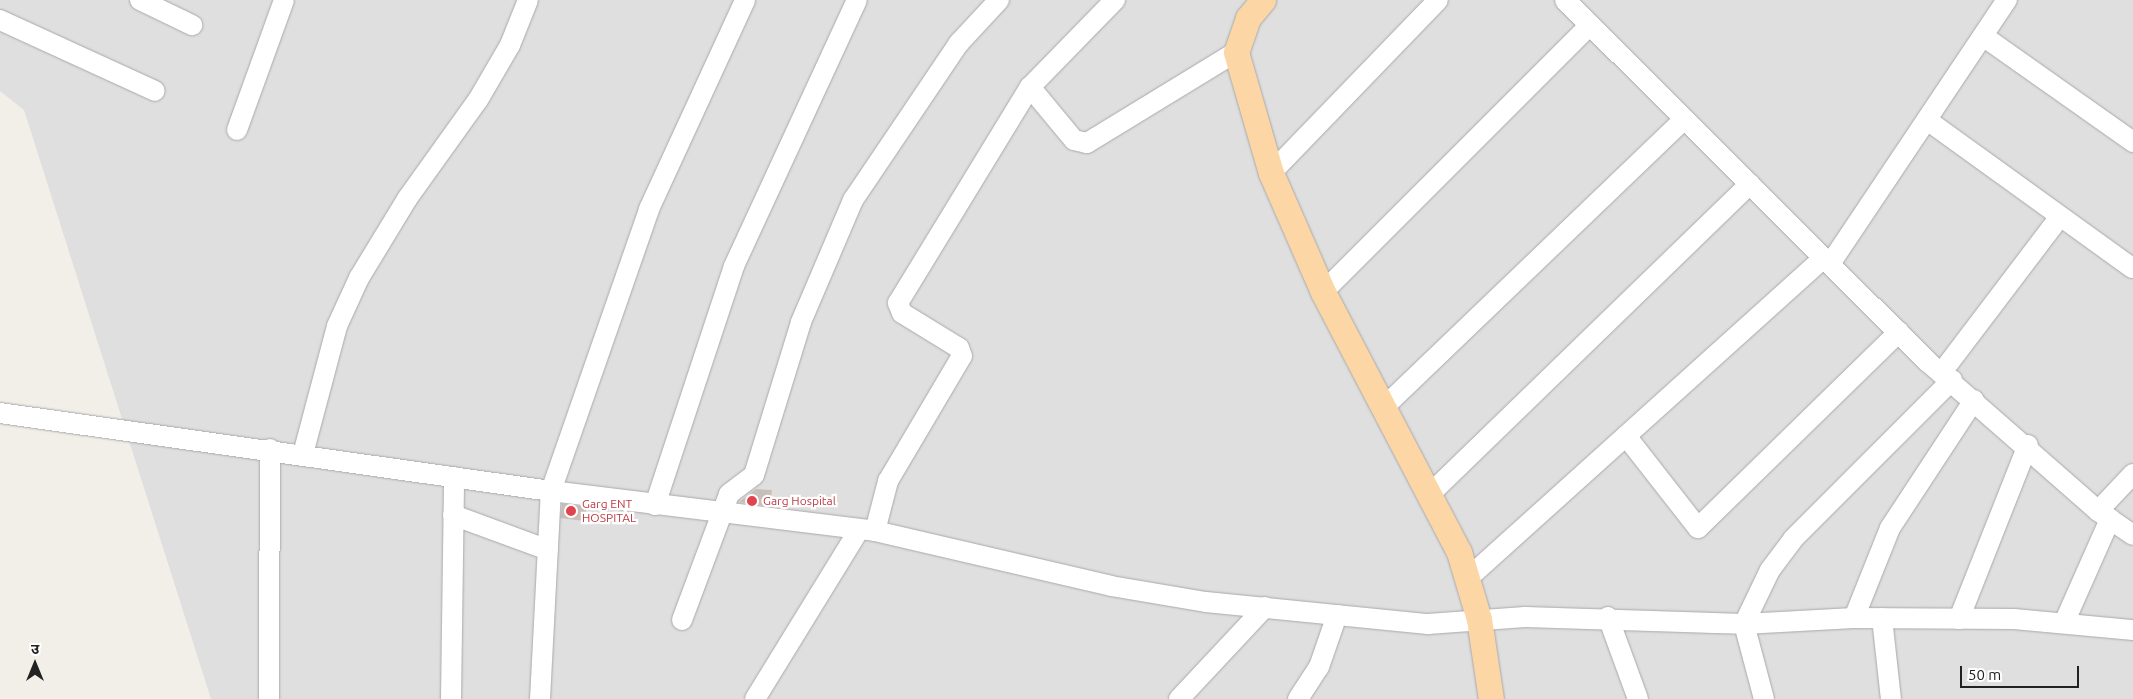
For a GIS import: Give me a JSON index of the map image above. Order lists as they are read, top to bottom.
{
  "places": ["Garg Hospital", "Garg ENT HOSPITAL"],
  "scale_bar": "50 m",
  "north": "top"
}
